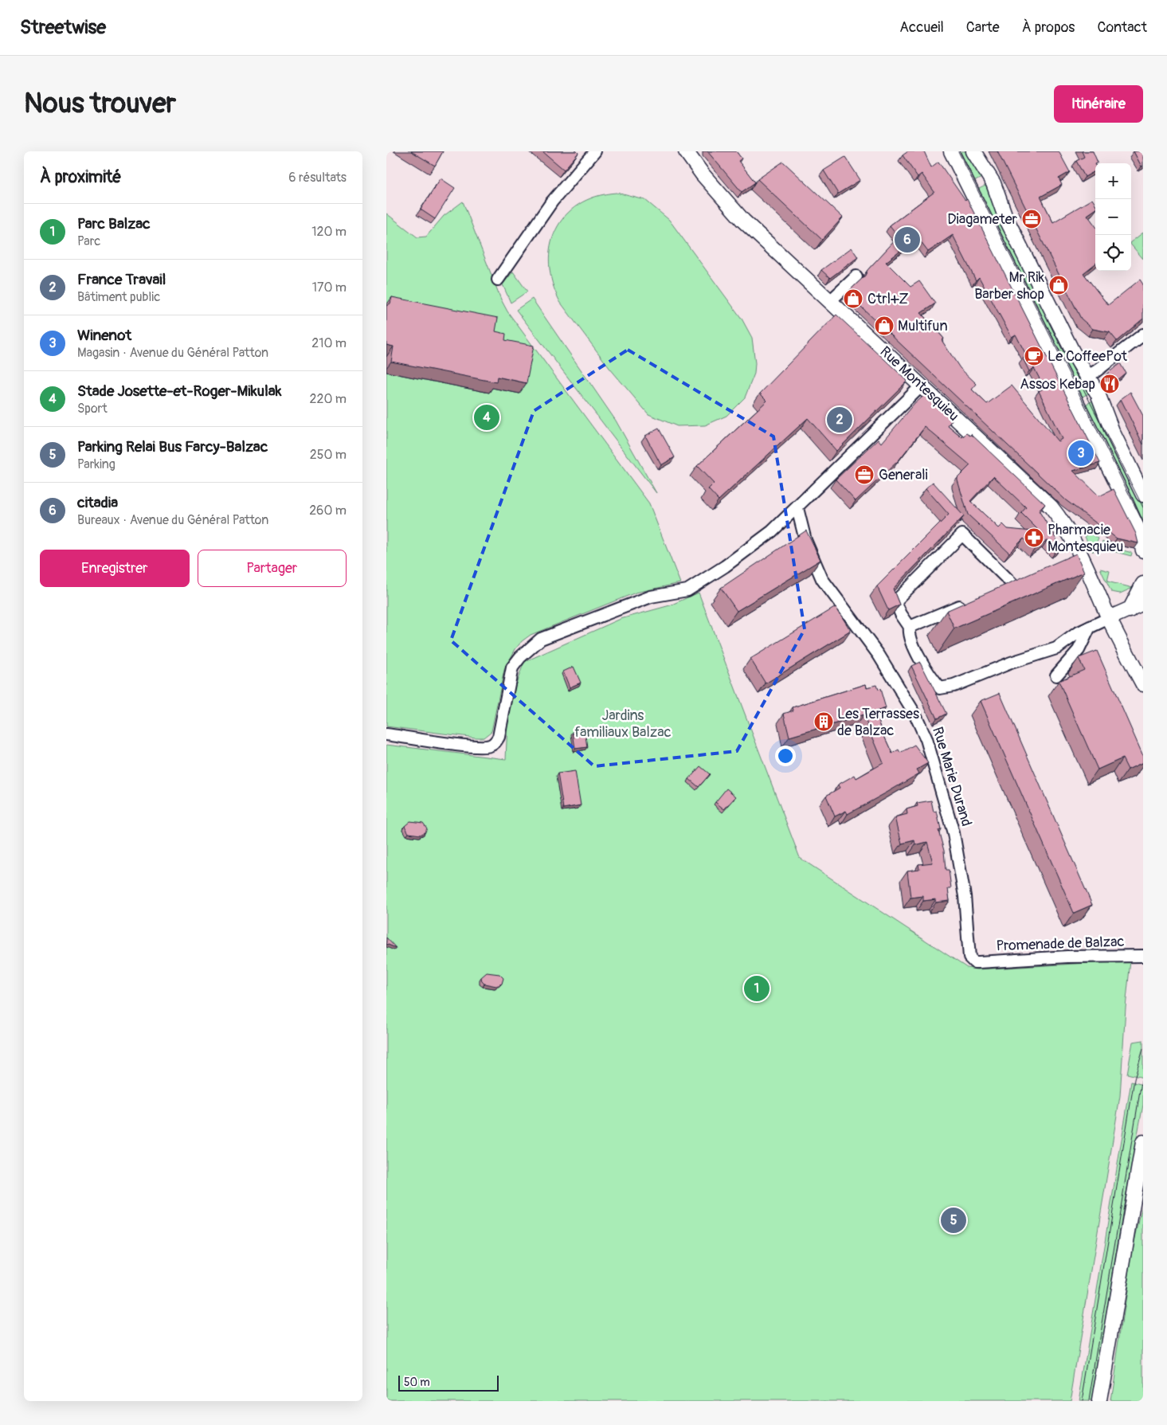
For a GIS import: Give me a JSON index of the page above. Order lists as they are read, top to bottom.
{
  "streets": {
    "street": ["Rue Montesquieu", "Rue Marie Durand", "Promenade de Balzac"]
  },
  "crossings": [
    ["Rue Marie Durand", "Promenade de Balzac"]
  ],
  "parks": ["Jardins familiaux Balzac"],
  "places": {
    "office": ["Diagameter", "Generali"],
    "shop": ["Mr Rik Barber shop", "Ctrl+Z", "Multifun"],
    "cafe": ["Le CoffeePot"],
    "restaurant": ["Assos Kebap"],
    "pharmacy": ["Pharmacie Montesquieu"],
    "building": ["Les Terrasses de Balzac"]
  },
  "scale_bar": "50 m",
  "page": {
    "header": "Streetwise",
    "nav": [
      "Accueil",
      "Carte",
      "À propos",
      "Contact"
    ],
    "buttons": [
      "Itinéraire",
      ["Enregistrer", "Partager"]
    ],
    "title": "Nous trouver",
    "heading": ["À proximité", "6 résultats"],
    "map_buttons": ["+", "−"],
    "list": [
      {
        "mark": "1",
        "name": "Parc Balzac",
        "note": "Parc",
        "value": "120 m"
      },
      {
        "mark": "2",
        "name": "France Travail",
        "note": "Bâtiment public",
        "value": "170 m"
      },
      {
        "mark": "3",
        "name": "Winenot",
        "note": "Magasin · Avenue du Général Patton",
        "value": "210 m"
      },
      {
        "mark": "4",
        "name": "Stade Josette-et-Roger-Mikulak",
        "note": "Sport",
        "value": "220 m"
      },
      {
        "mark": "5",
        "name": "Parking Relai Bus Farcy-Balzac",
        "note": "Parking",
        "value": "250 m"
      },
      {
        "mark": "6",
        "name": "citadia",
        "note": "Bureaux · Avenue du Général Patton",
        "value": "260 m"
      }
    ],
    "pins": [
      "6",
      "4",
      "2",
      "3",
      "1",
      "5"
    ],
    "scale": "50 m"
  }
}
